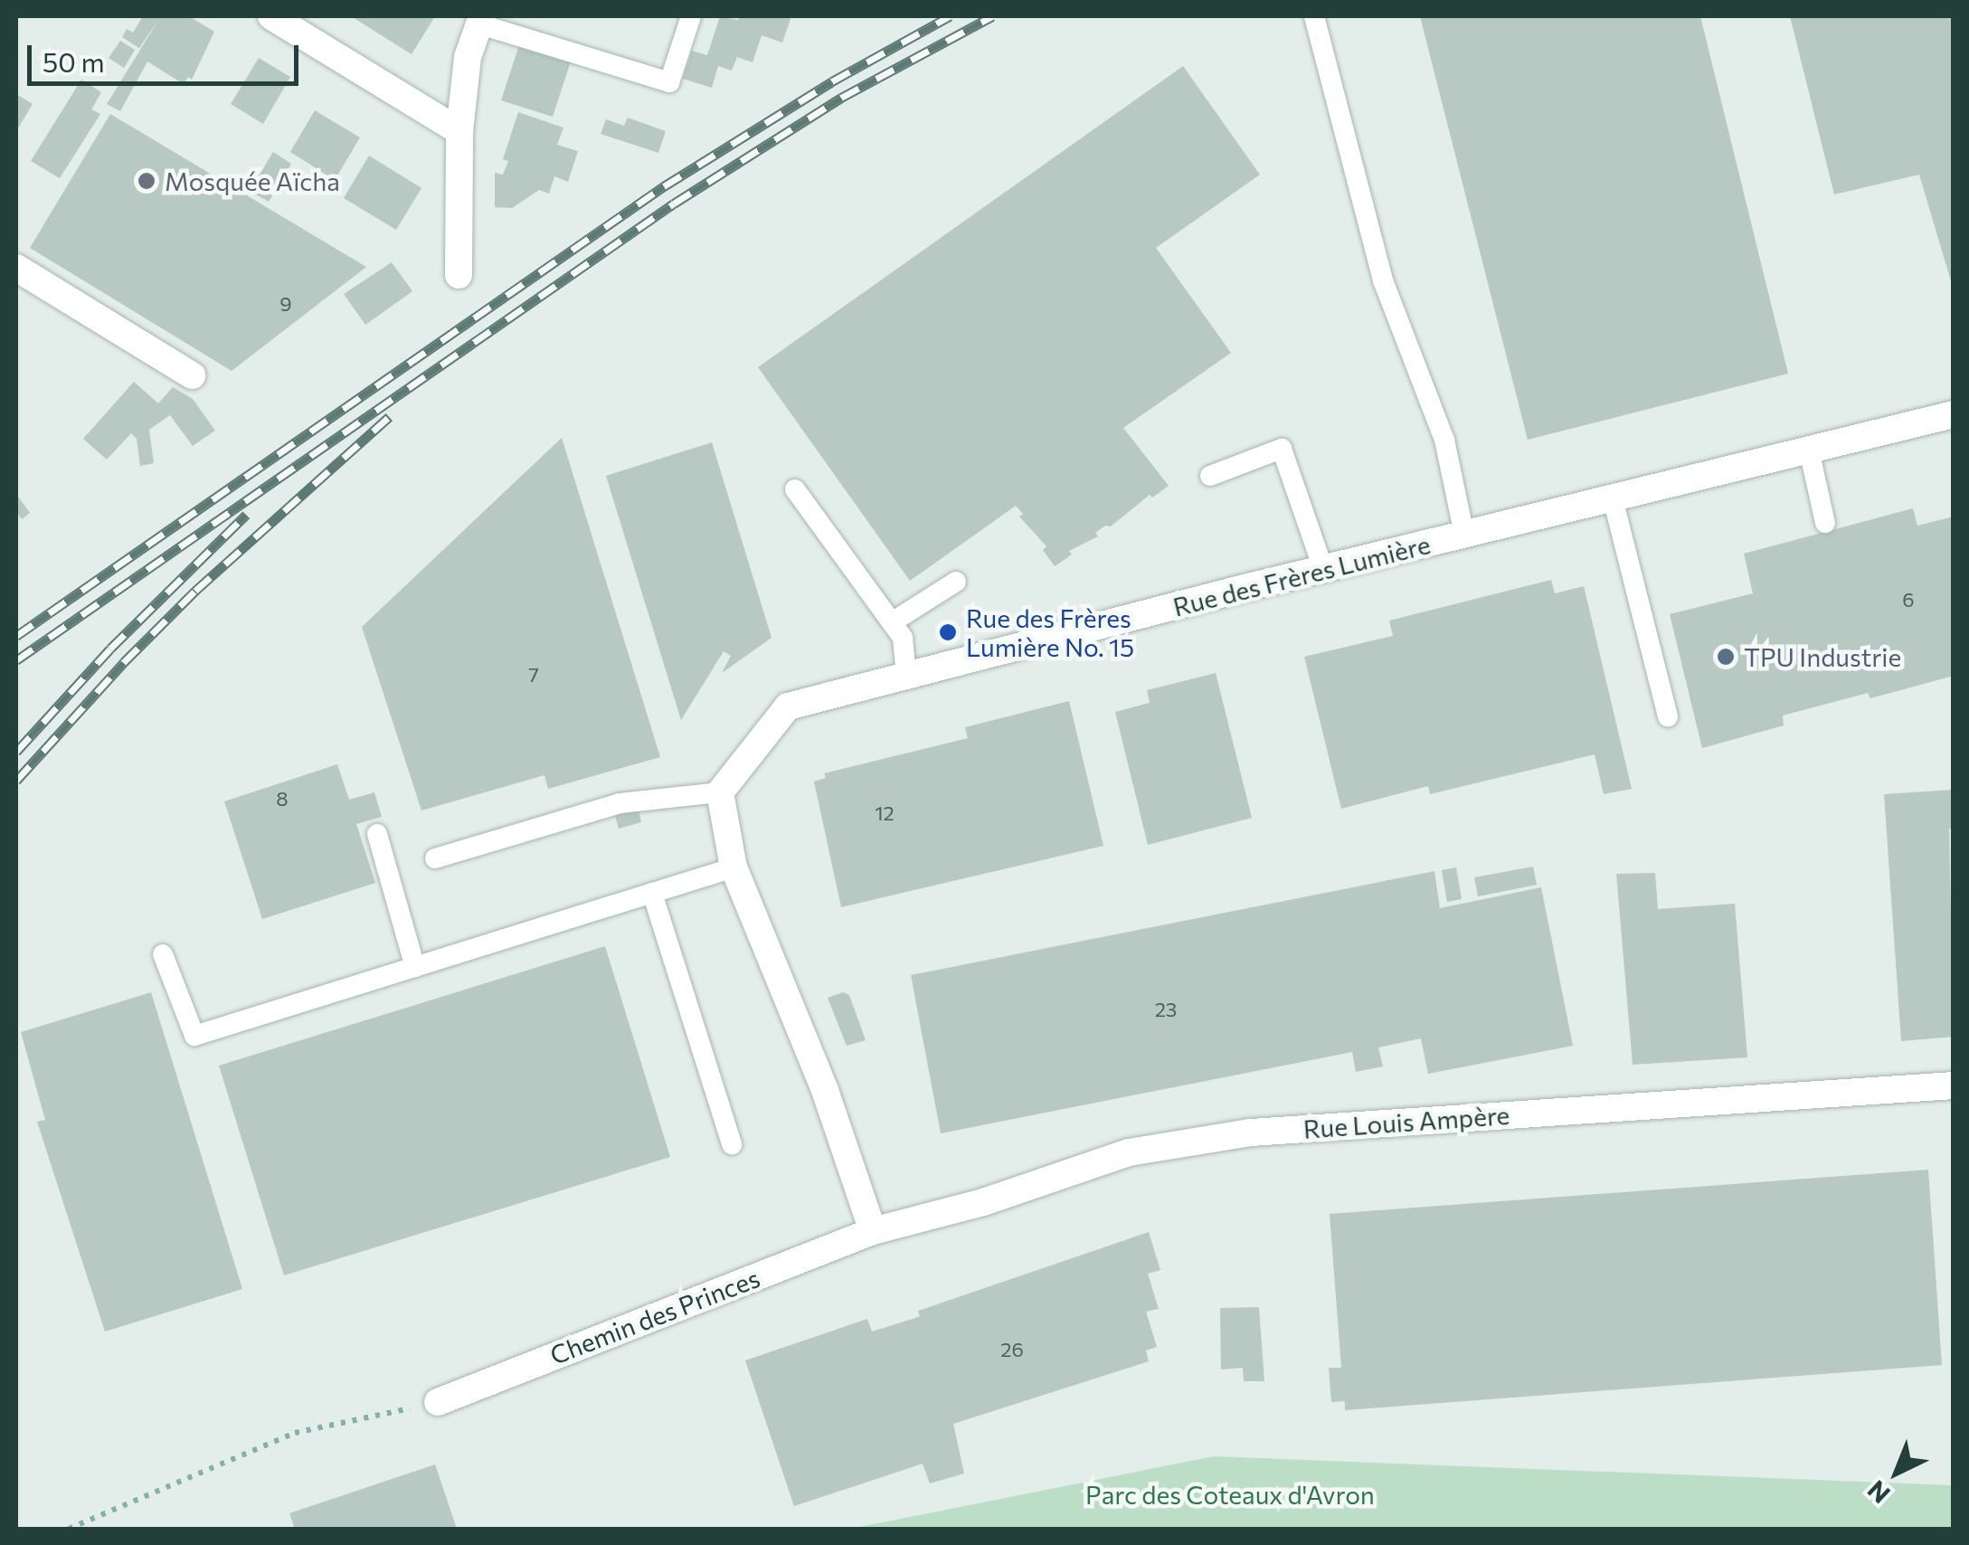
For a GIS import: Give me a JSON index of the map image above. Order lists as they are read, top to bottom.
{
  "streets": {
    "street": ["Rue des Frères Lumière", "Rue Louis Ampère", "Chemin des Princes"]
  },
  "crossings": [
    ["Rue Louis Ampère", "Chemin des Princes"]
  ],
  "parks": ["Parc des Coteaux d'Avron"],
  "places": ["Mosquée Aïcha", "Rue des Frères Lumière No. 15", "TPU Industrie"],
  "house_numbers": [
    "9",
    "6",
    "7",
    "8",
    "12",
    "23",
    "26"
  ],
  "scale_bar": "50 m",
  "north": "bottom left"
}
